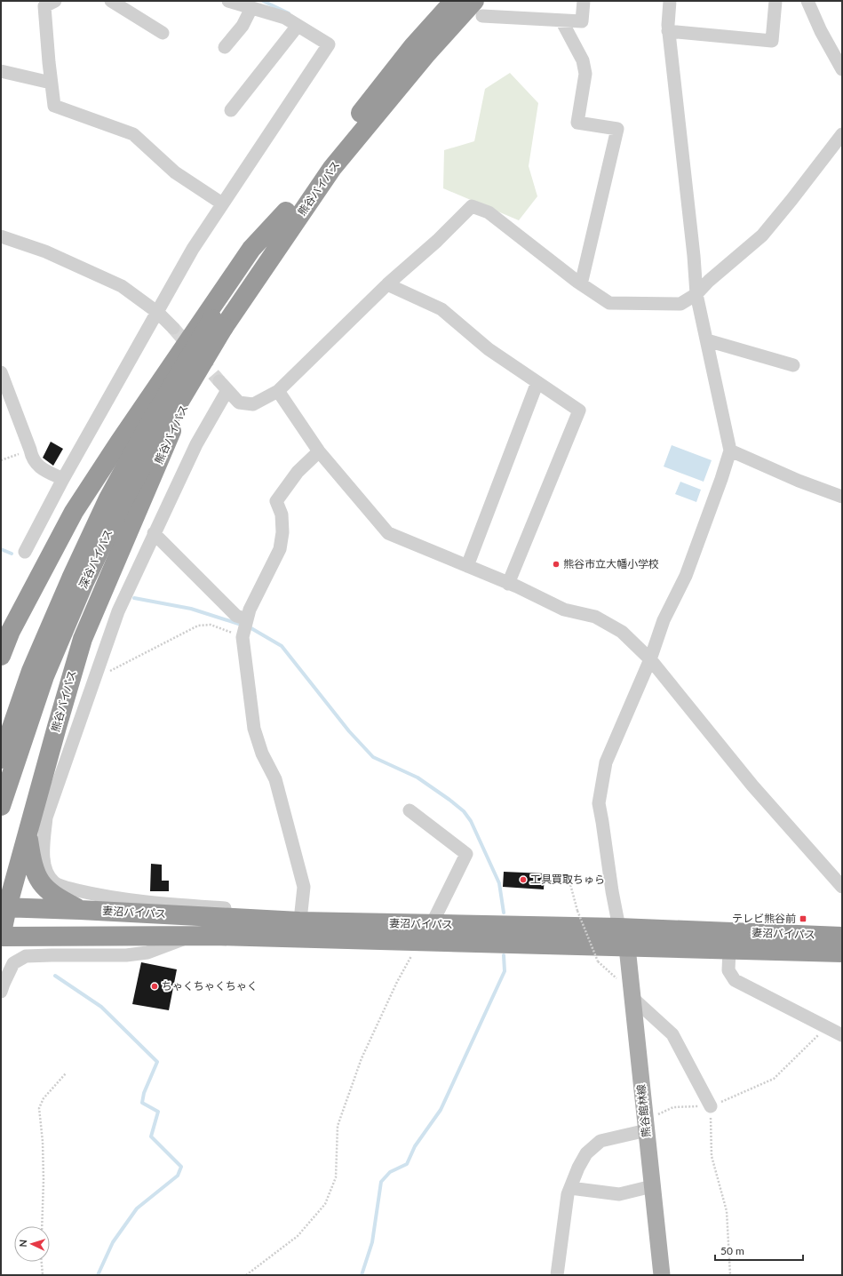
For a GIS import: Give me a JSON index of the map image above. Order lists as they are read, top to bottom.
{
  "streets": {
    "highway": ["熊谷バイパス", "深谷バイパス", "妻沼バイパス"],
    "main road": ["熊谷館林線"]
  },
  "crossings": [
    ["熊谷バイパス", "深谷バイパス"],
    ["熊谷バイパス", "妻沼バイパス"],
    ["妻沼バイパス", "熊谷館林線"]
  ],
  "places": {
    "other": ["熊谷市立大幡小学校", "工具買取ちゅら", "ちゃくちゃくちゃく"],
    "transit": ["テレビ熊谷前"]
  },
  "scale_bar": "50 m",
  "north": "left"
}
